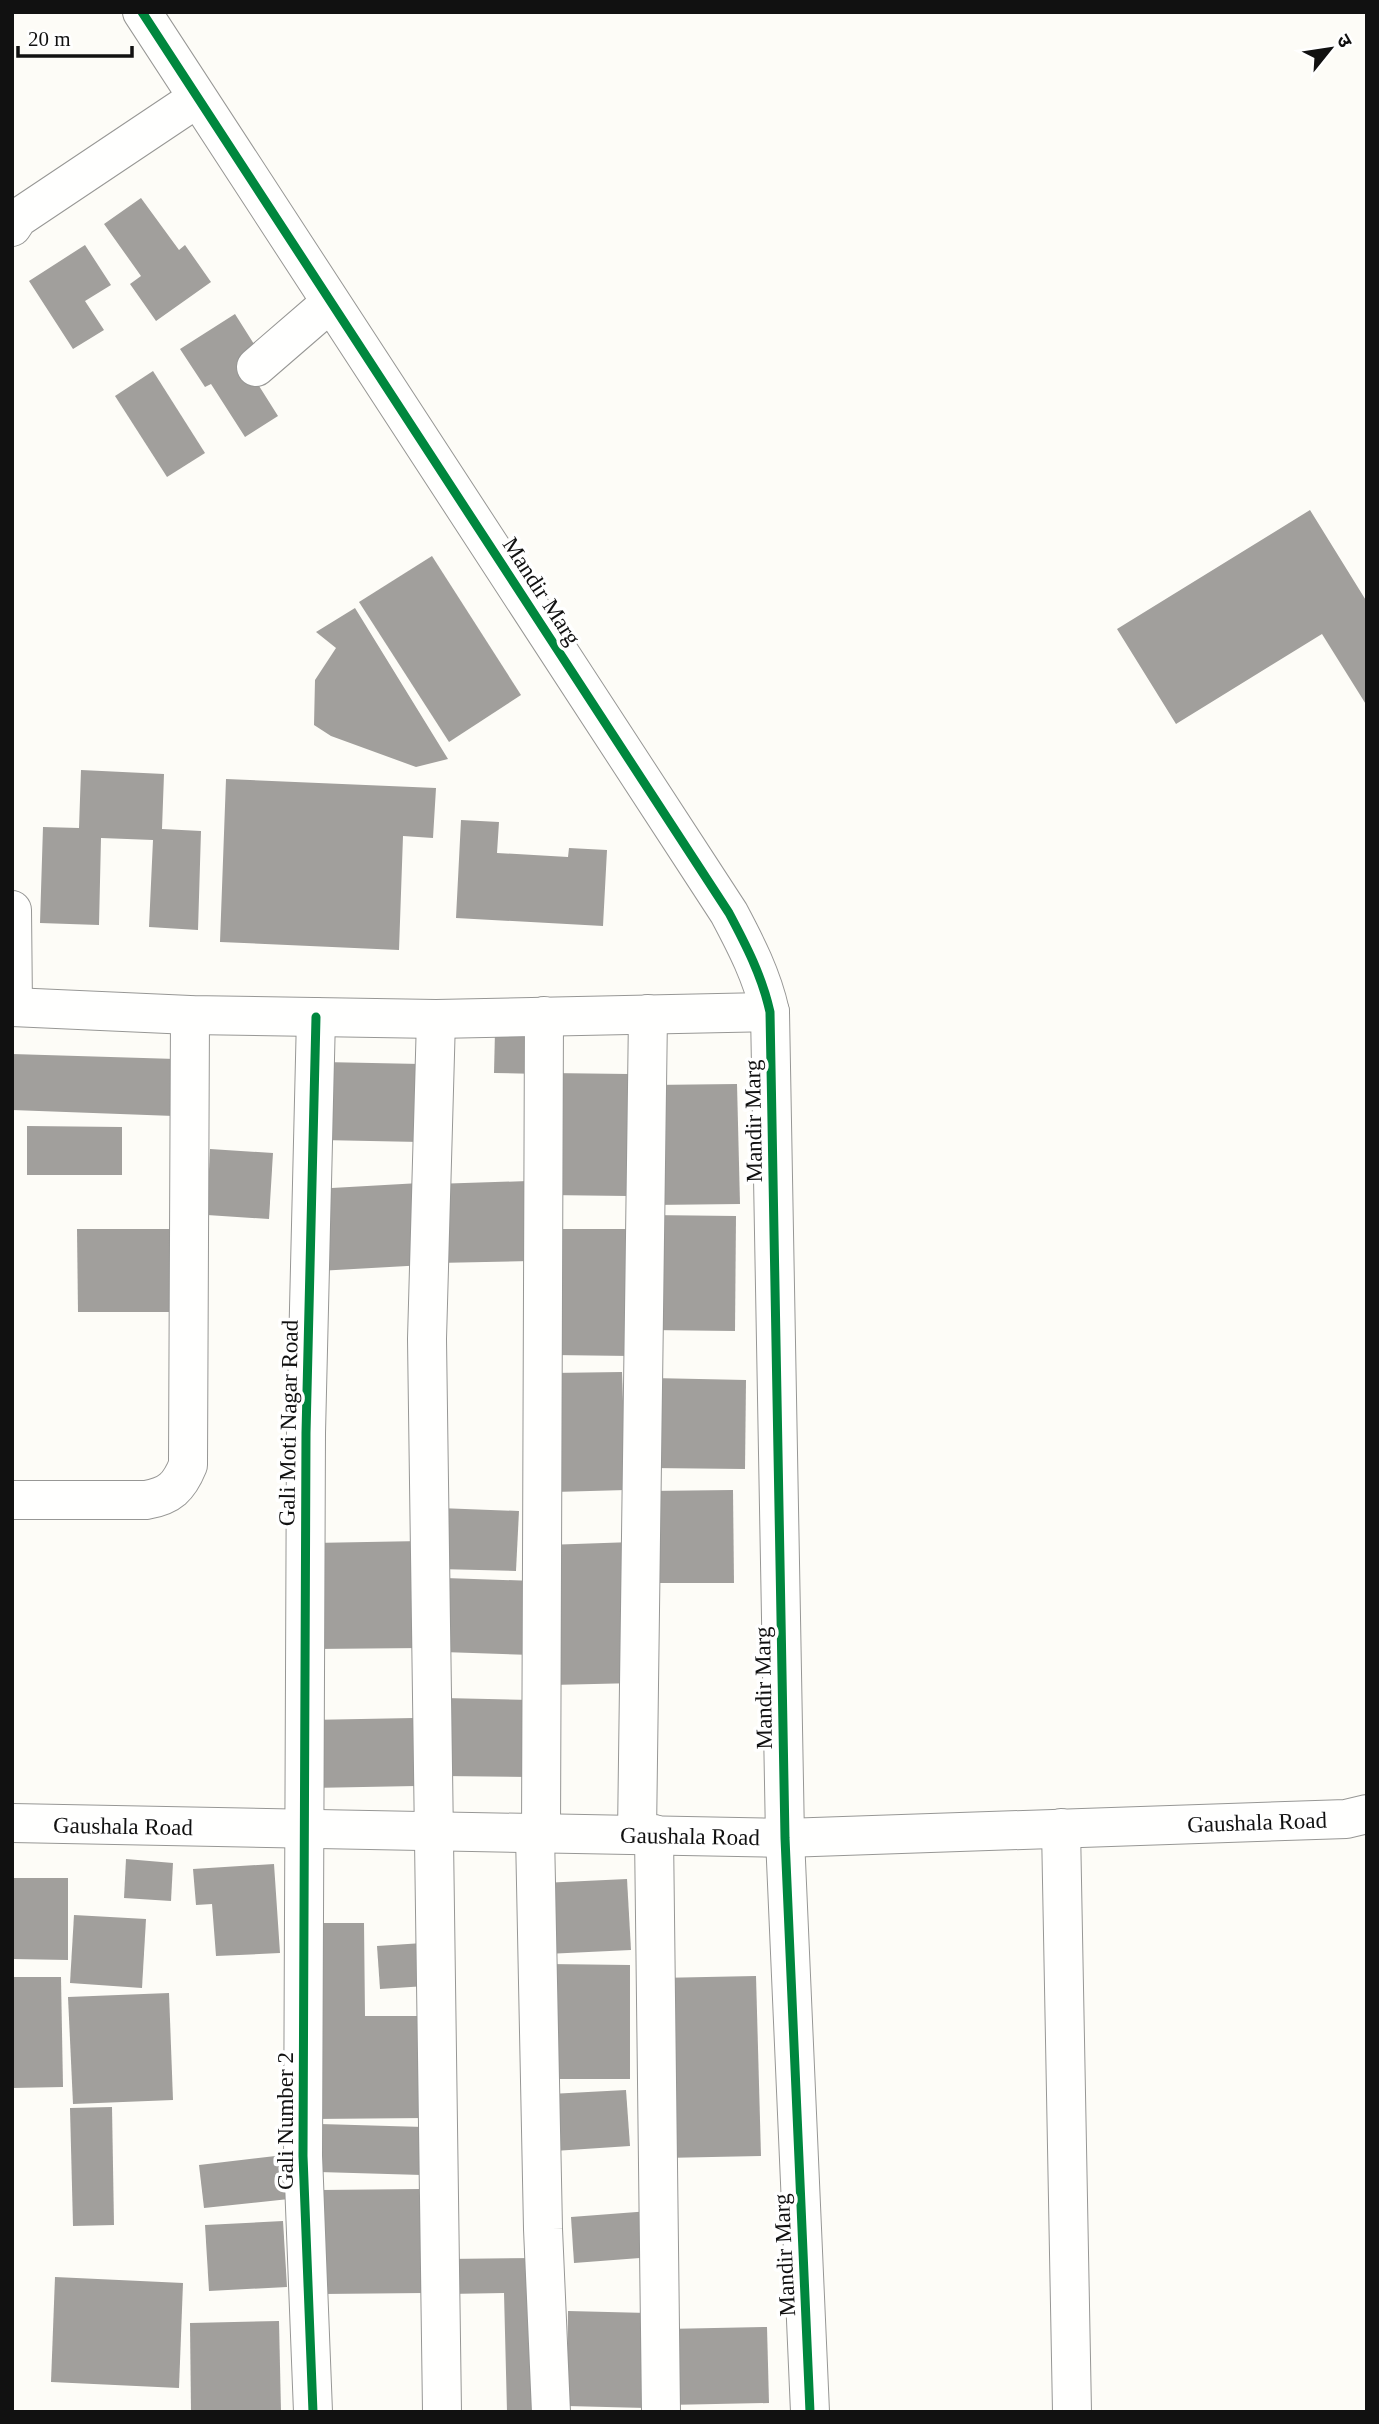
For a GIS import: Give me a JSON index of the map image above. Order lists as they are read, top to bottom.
{
  "streets": {
    "street": [
      "Mandir Marg",
      "Gali Moti Nagar Road",
      "Gaushala Road",
      "Gali Number 2"
    ]
  },
  "crossings": [
    ["Mandir Marg", "Gaushala Road"],
    ["Gali Moti Nagar Road", "Gaushala Road"],
    ["Gali Moti Nagar Road", "Gali Number 2"],
    ["Gaushala Road", "Gali Number 2"]
  ],
  "scale_bar": "20 m",
  "north": "top right"
}
